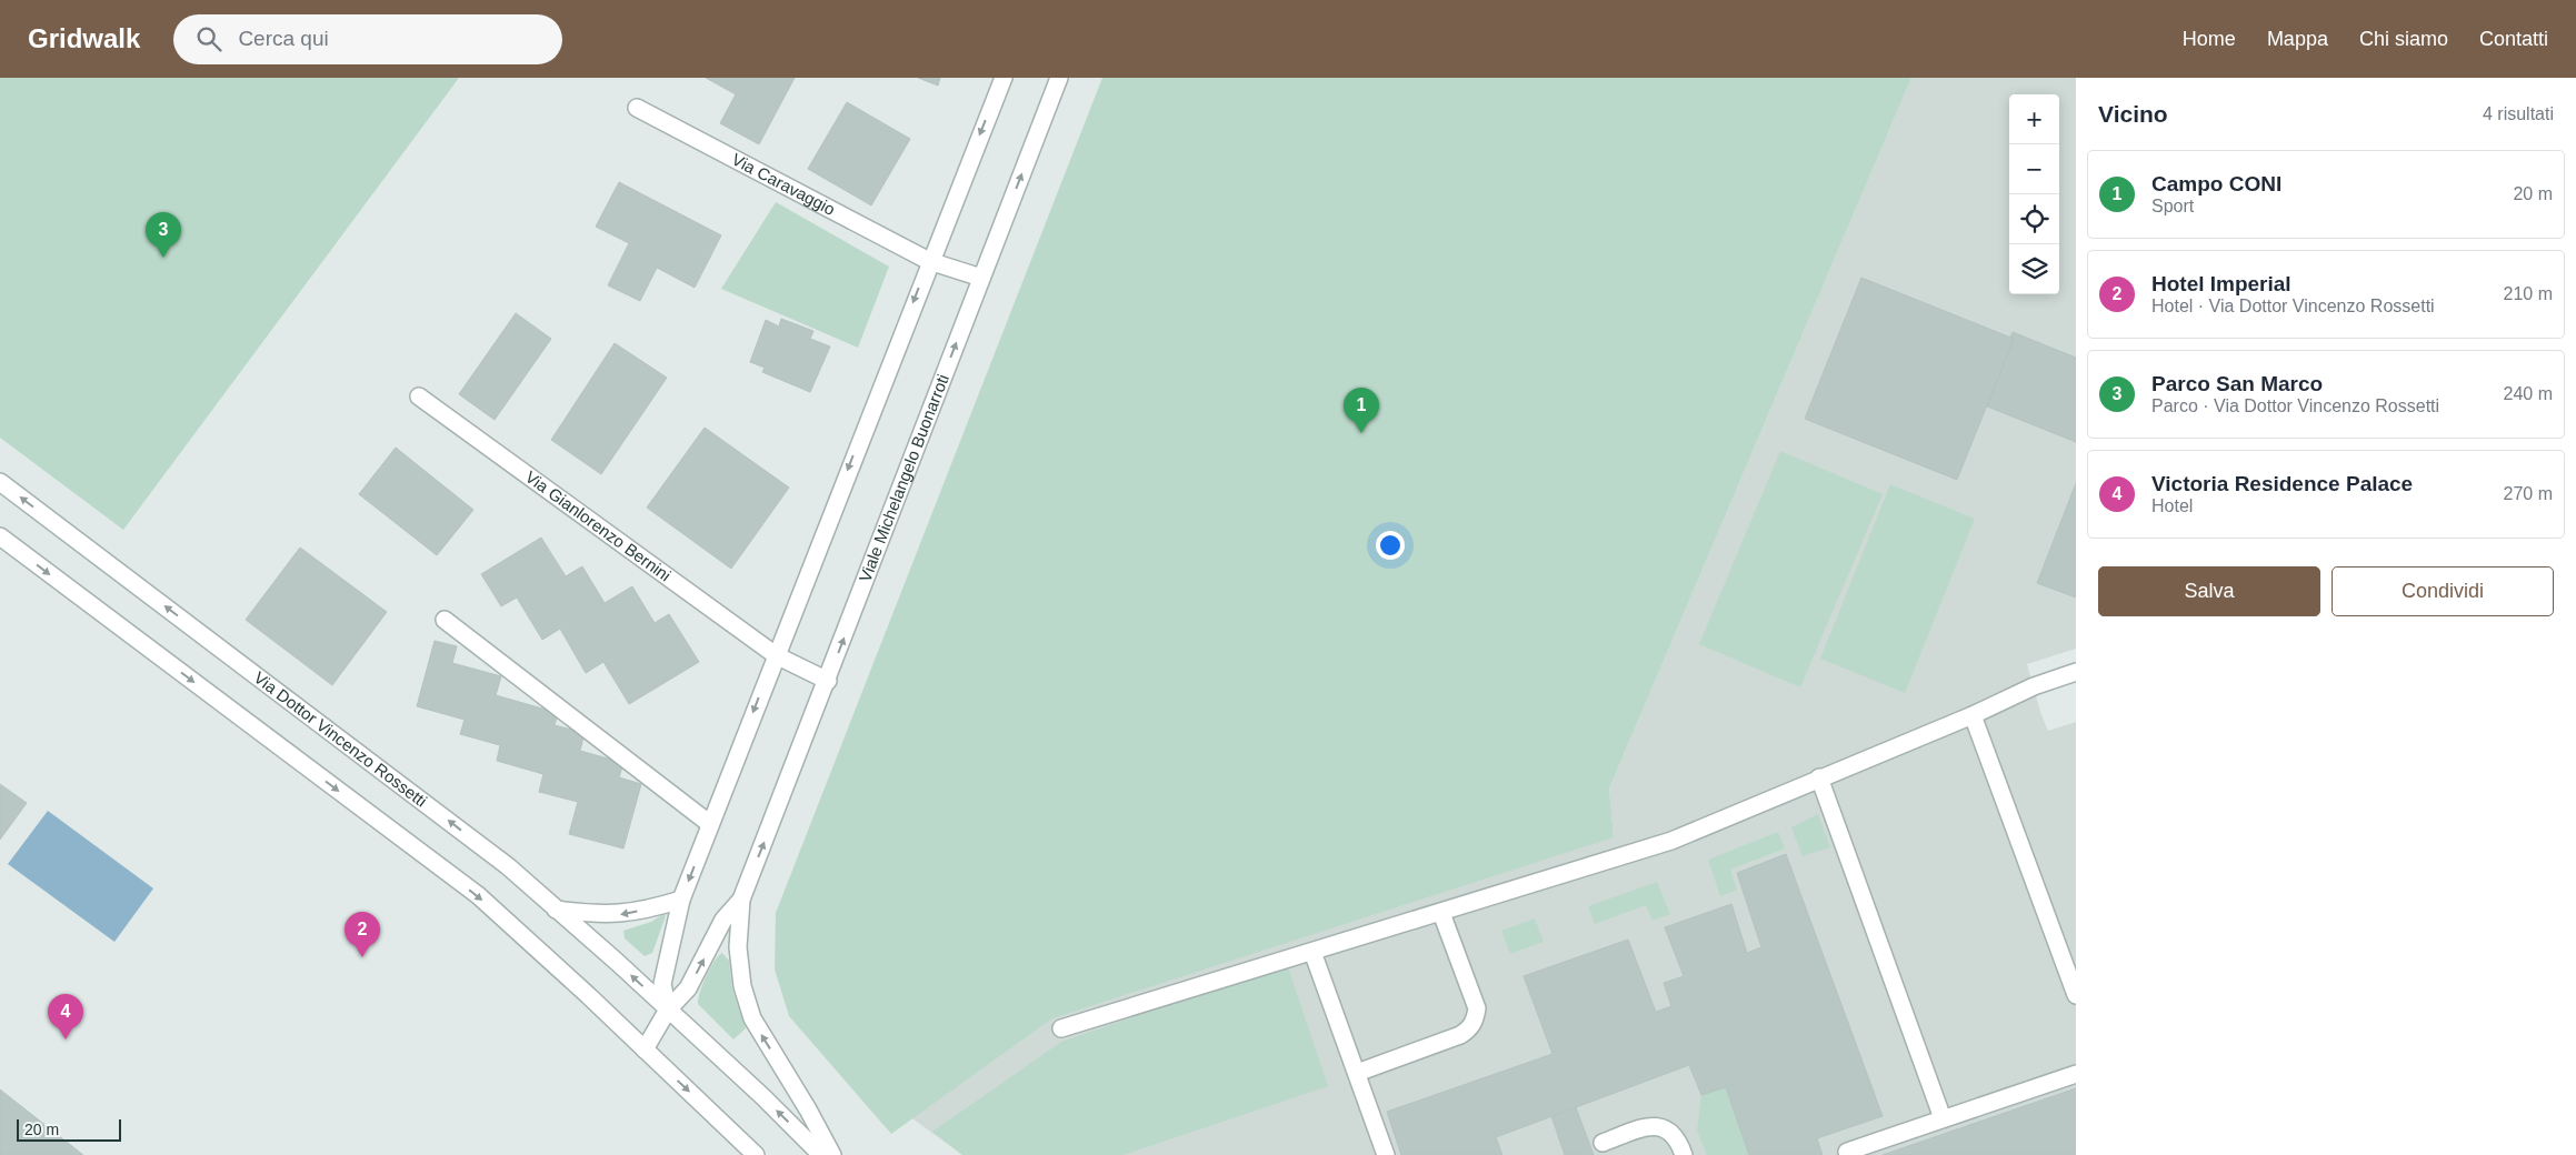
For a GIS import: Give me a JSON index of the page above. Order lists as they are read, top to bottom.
{
  "streets": {
    "street": [
      "Via Caravaggio",
      "Viale Michelangelo Buonarroti",
      "Via Gianlorenzo Bernini",
      "Via Dottor Vincenzo Rossetti"
    ]
  },
  "crossings": [
    ["Viale Michelangelo Buonarroti", "Via Dottor Vincenzo Rossetti"]
  ],
  "scale_bar": "20 m",
  "page": {
    "header": "Gridwalk",
    "search": "Cerca qui",
    "nav": [
      "Home",
      "Mappa",
      "Chi siamo",
      "Contatti"
    ],
    "heading": ["Vicino", "4 risultati"],
    "map_buttons": ["+", "−"],
    "list": [
      {
        "mark": "1",
        "name": "Campo CONI",
        "note": "Sport",
        "value": "20 m"
      },
      {
        "mark": "2",
        "name": "Hotel Imperial",
        "note": "Hotel · Via Dottor Vincenzo Rossetti",
        "value": "210 m"
      },
      {
        "mark": "3",
        "name": "Parco San Marco",
        "note": "Parco · Via Dottor Vincenzo Rossetti",
        "value": "240 m"
      },
      {
        "mark": "4",
        "name": "Victoria Residence Palace",
        "note": "Hotel",
        "value": "270 m"
      }
    ],
    "pins": [
      "3",
      "1",
      "2",
      "4"
    ],
    "buttons": ["Salva", "Condividi"],
    "scale": "20 m"
  }
}
